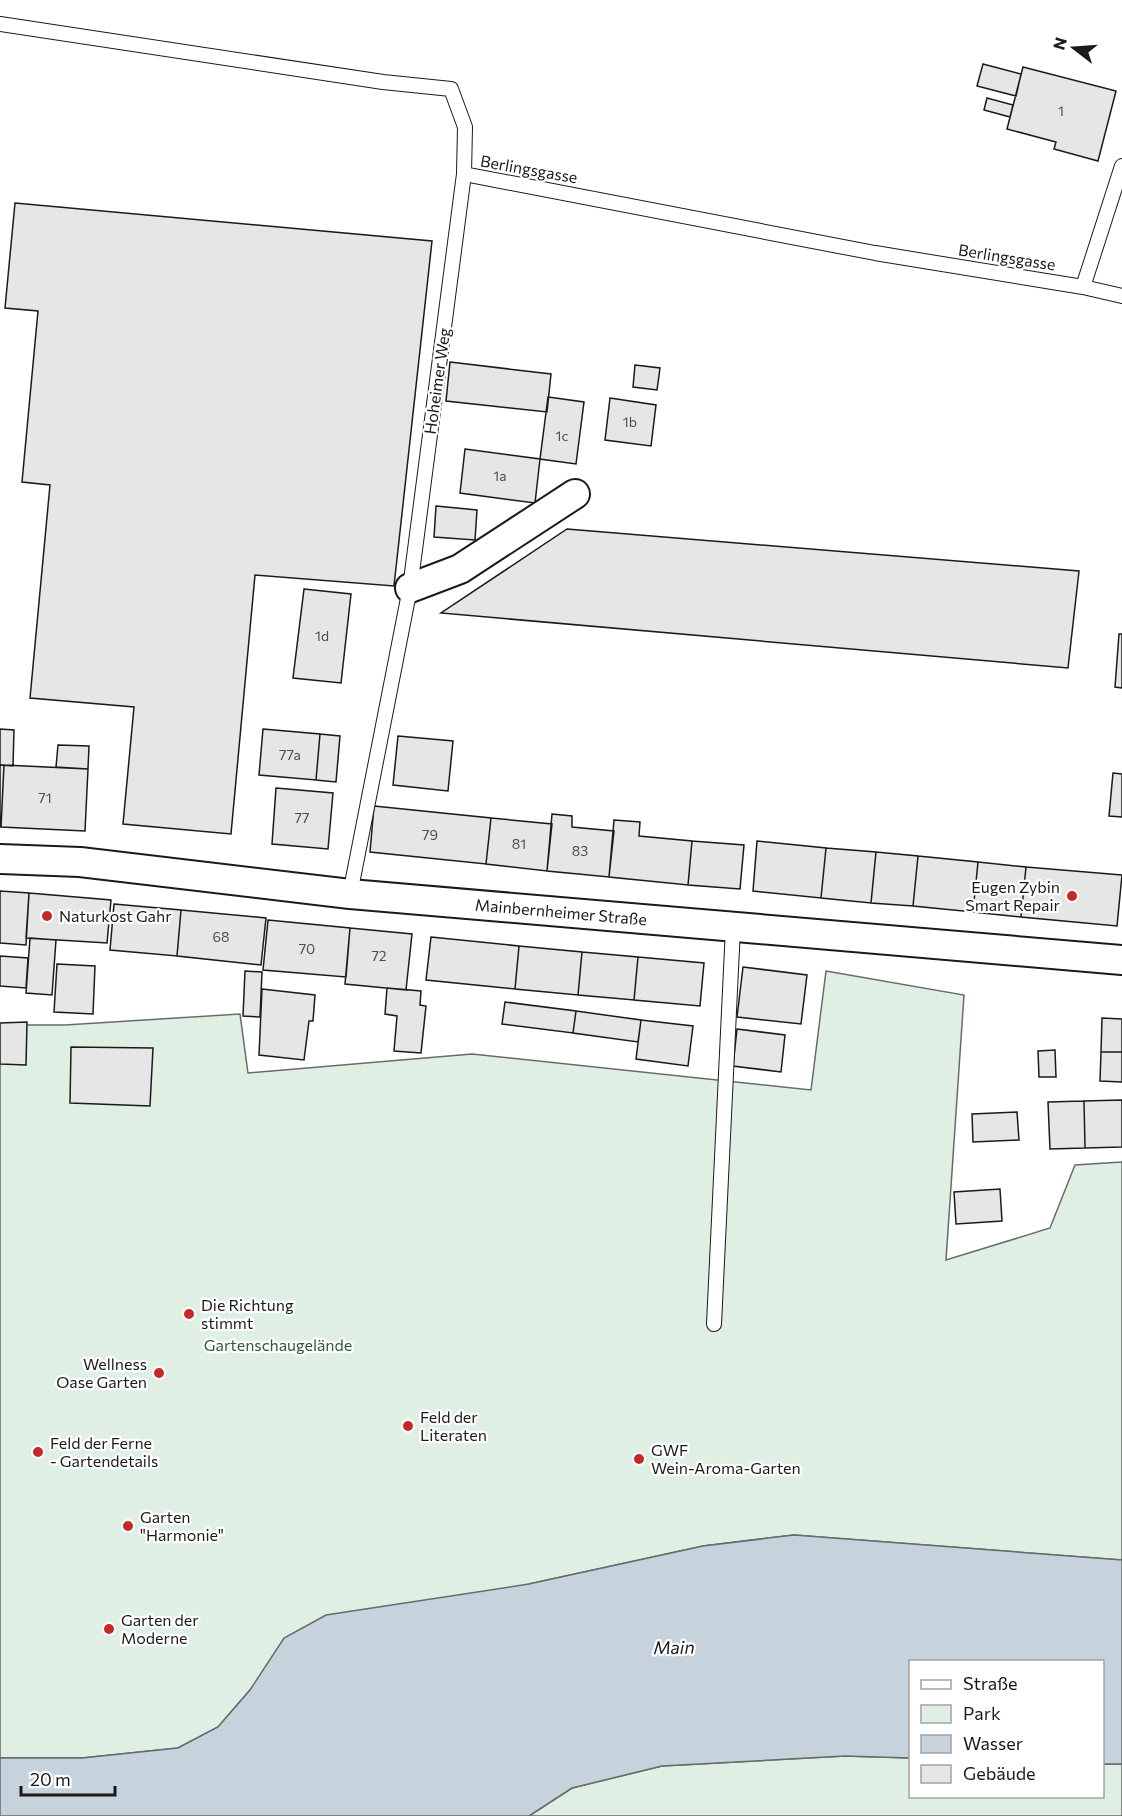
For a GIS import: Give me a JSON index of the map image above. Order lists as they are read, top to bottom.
{
  "streets": {
    "street": ["Mainbernheimer Straße"],
    "lane": ["Berlingsgasse", "Hoheimer Weg"]
  },
  "crossings": [
    ["Berlingsgasse", "Hoheimer Weg"],
    ["Hoheimer Weg", "Mainbernheimer Straße"]
  ],
  "water": ["Main"],
  "parks": ["Gartenschaugelände"],
  "places": [
    "Eugen Zybin Smart Repair",
    "Naturkost Gahr",
    "Die Richtung stimmt",
    "Wellness Oase Garten",
    "Feld der Literaten",
    "Feld der Ferne - Gartendetails",
    "GWF Wein-Aroma-Garten",
    "Garten \"Harmonie\"",
    "Garten der Moderne"
  ],
  "house_numbers": [
    "1",
    "1b",
    "1c",
    "1a",
    "1d",
    "77a",
    "71",
    "77",
    "79",
    "81",
    "83",
    "68",
    "70",
    "72"
  ],
  "legend": [
    "Straße",
    "Park",
    "Wasser",
    "Gebäude"
  ],
  "scale_bar": "20 m",
  "north": "left"
}
